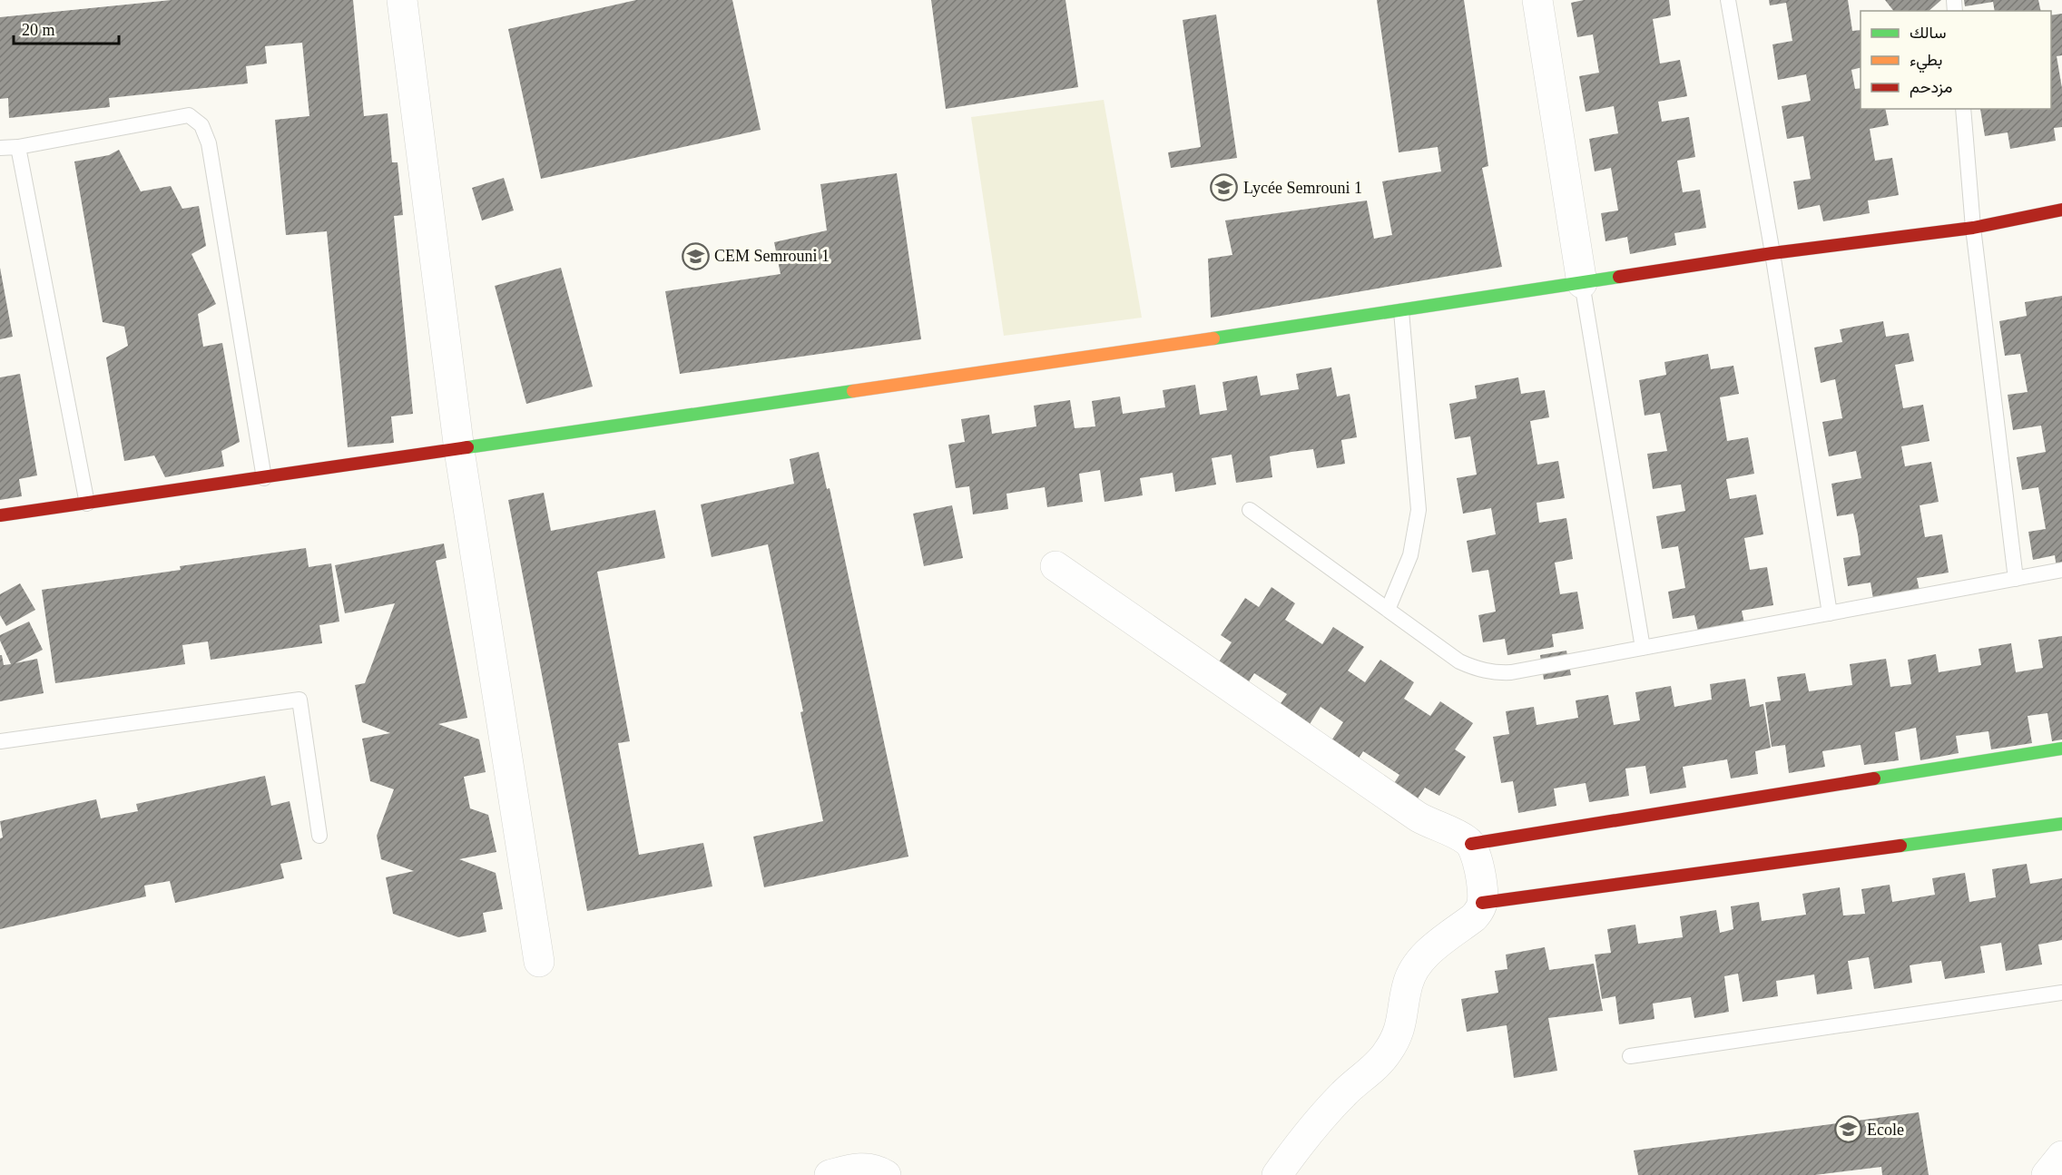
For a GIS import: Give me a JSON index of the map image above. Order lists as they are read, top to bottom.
{
  "places": {
    "school or university": ["Lycée Semrouni 1", "CEM Semrouni 1", "Ecole"]
  },
  "legend": ["سالك", "بطيء", "مزدحم"],
  "scale_bar": "20 m"
}
